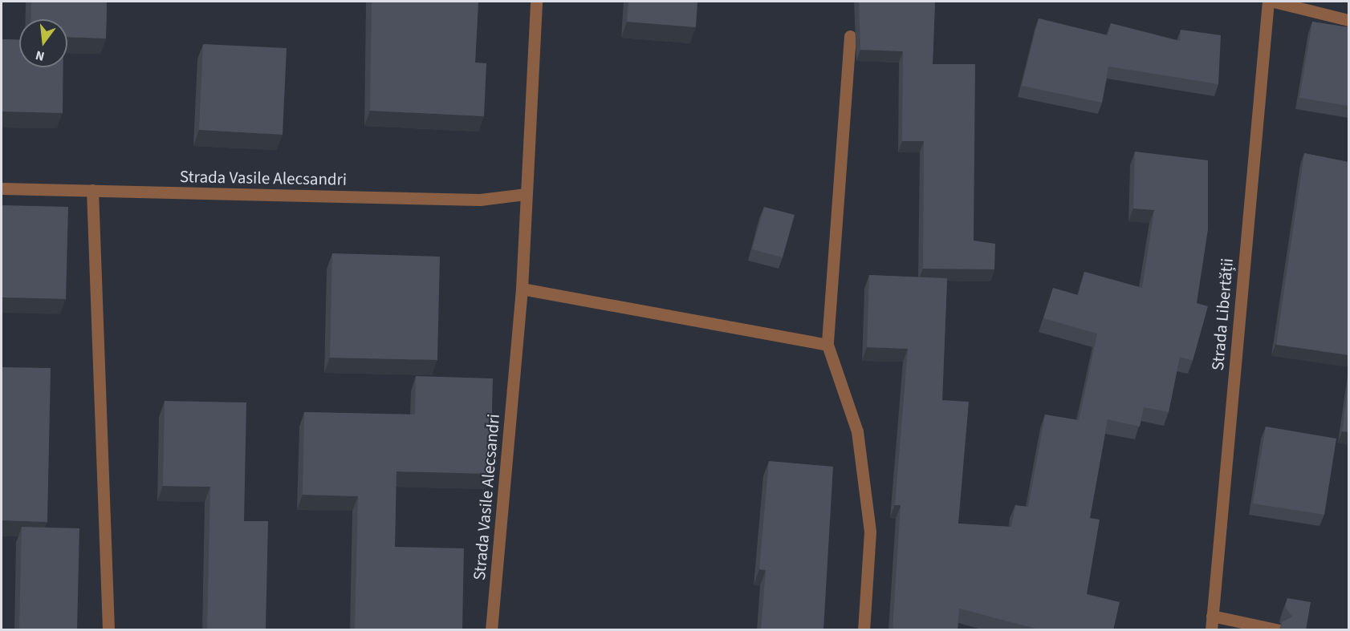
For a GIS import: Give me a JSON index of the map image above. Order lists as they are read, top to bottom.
{
  "streets": {
    "street": ["Strada Vasile Alecsandri", "Strada Libertății"]
  },
  "north": "bottom"
}
